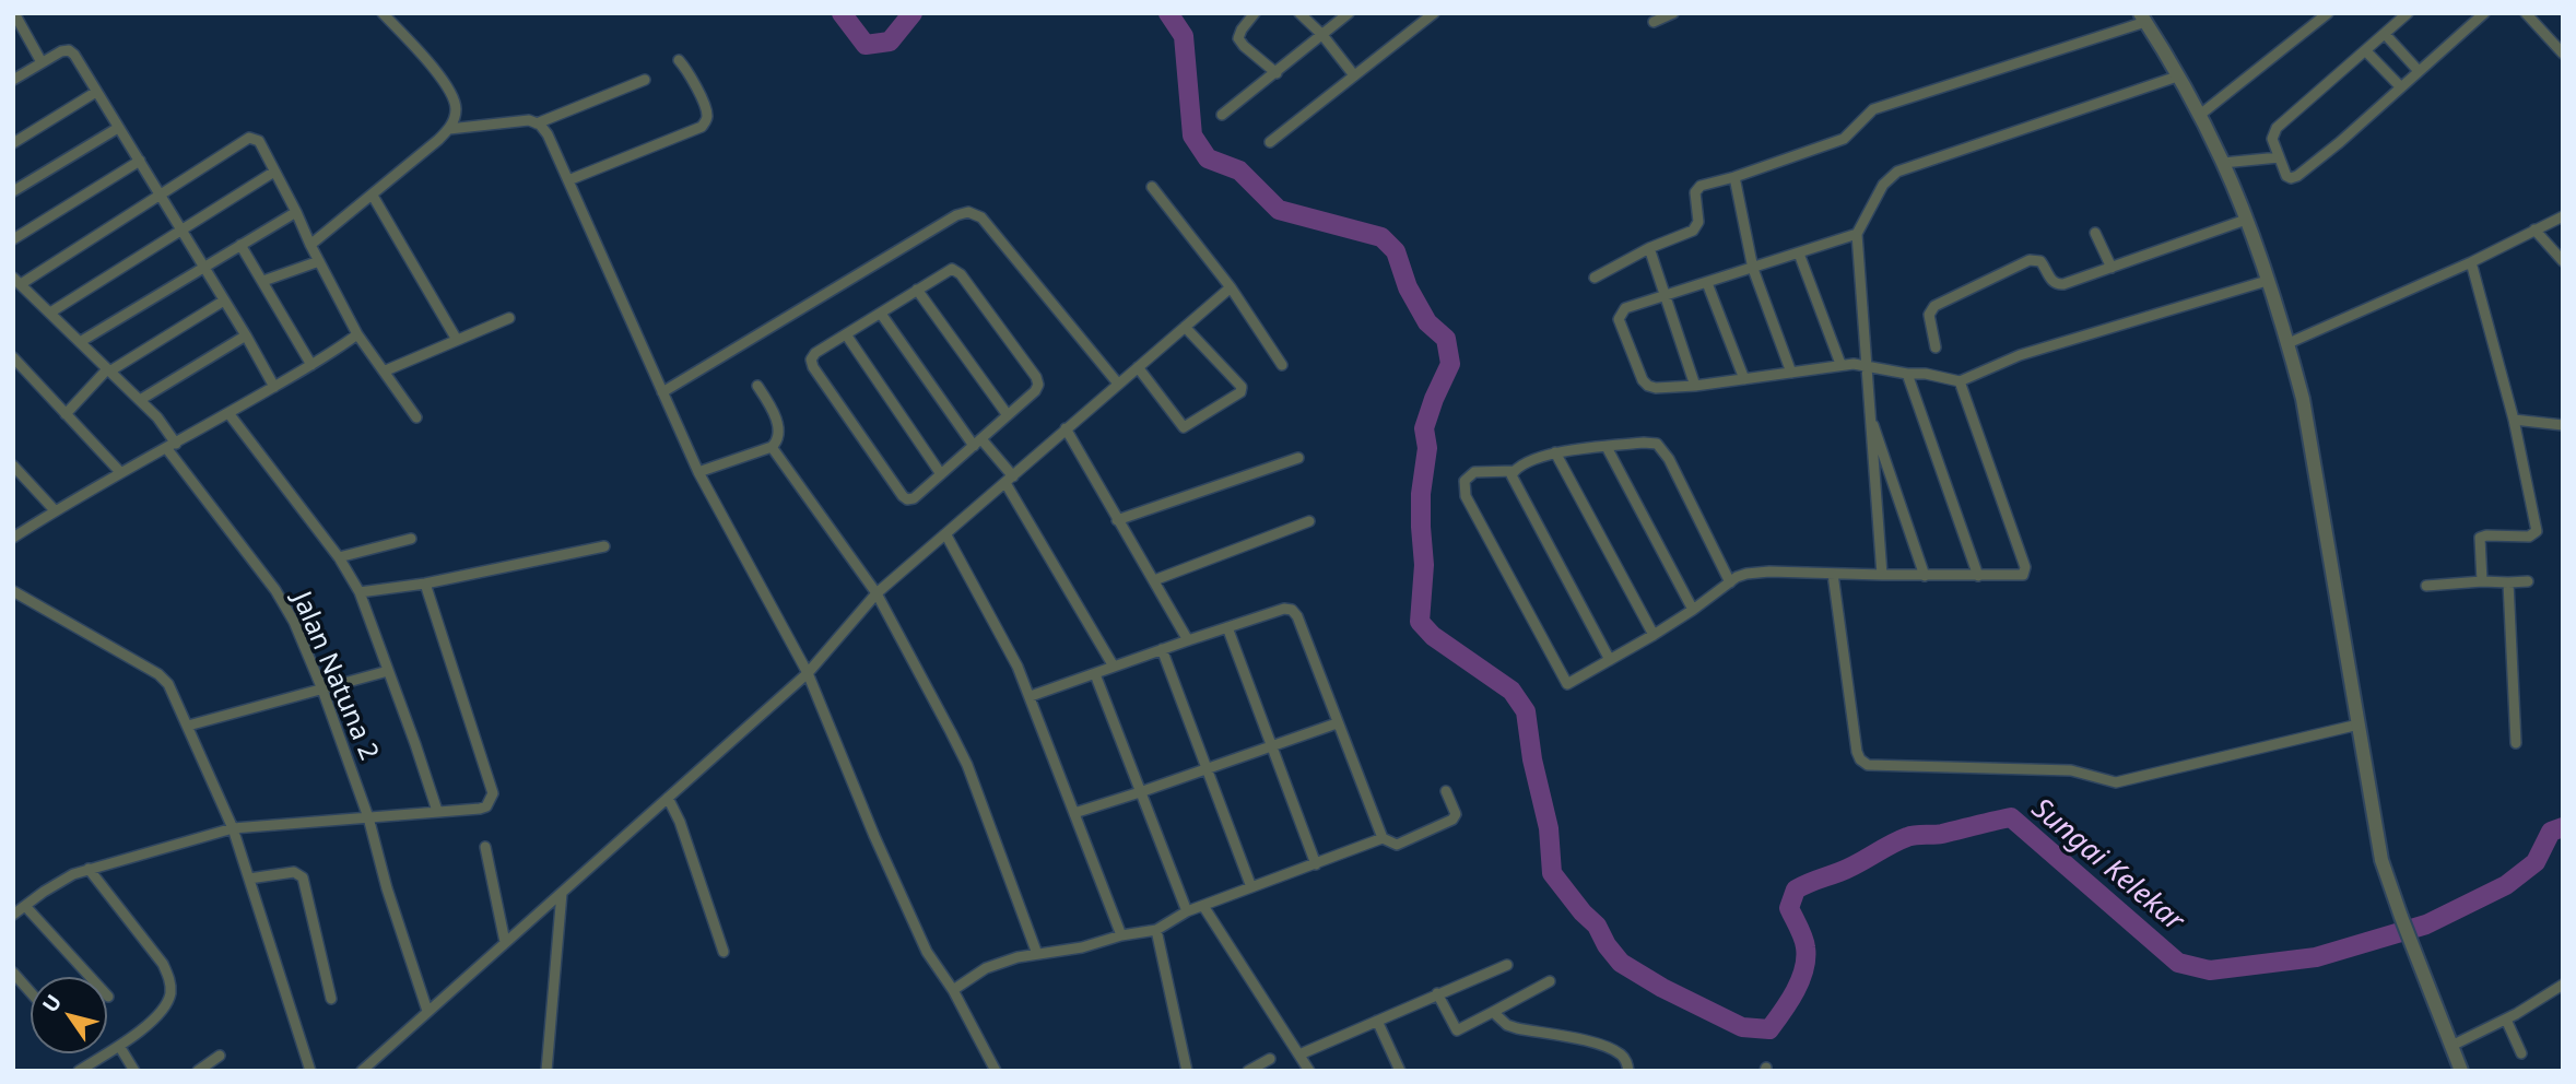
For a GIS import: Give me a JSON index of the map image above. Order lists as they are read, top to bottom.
{
  "streets": {
    "street": ["Jalan Natuna 2"]
  },
  "water": ["Sungai Kelekar"],
  "north": "top left"
}
